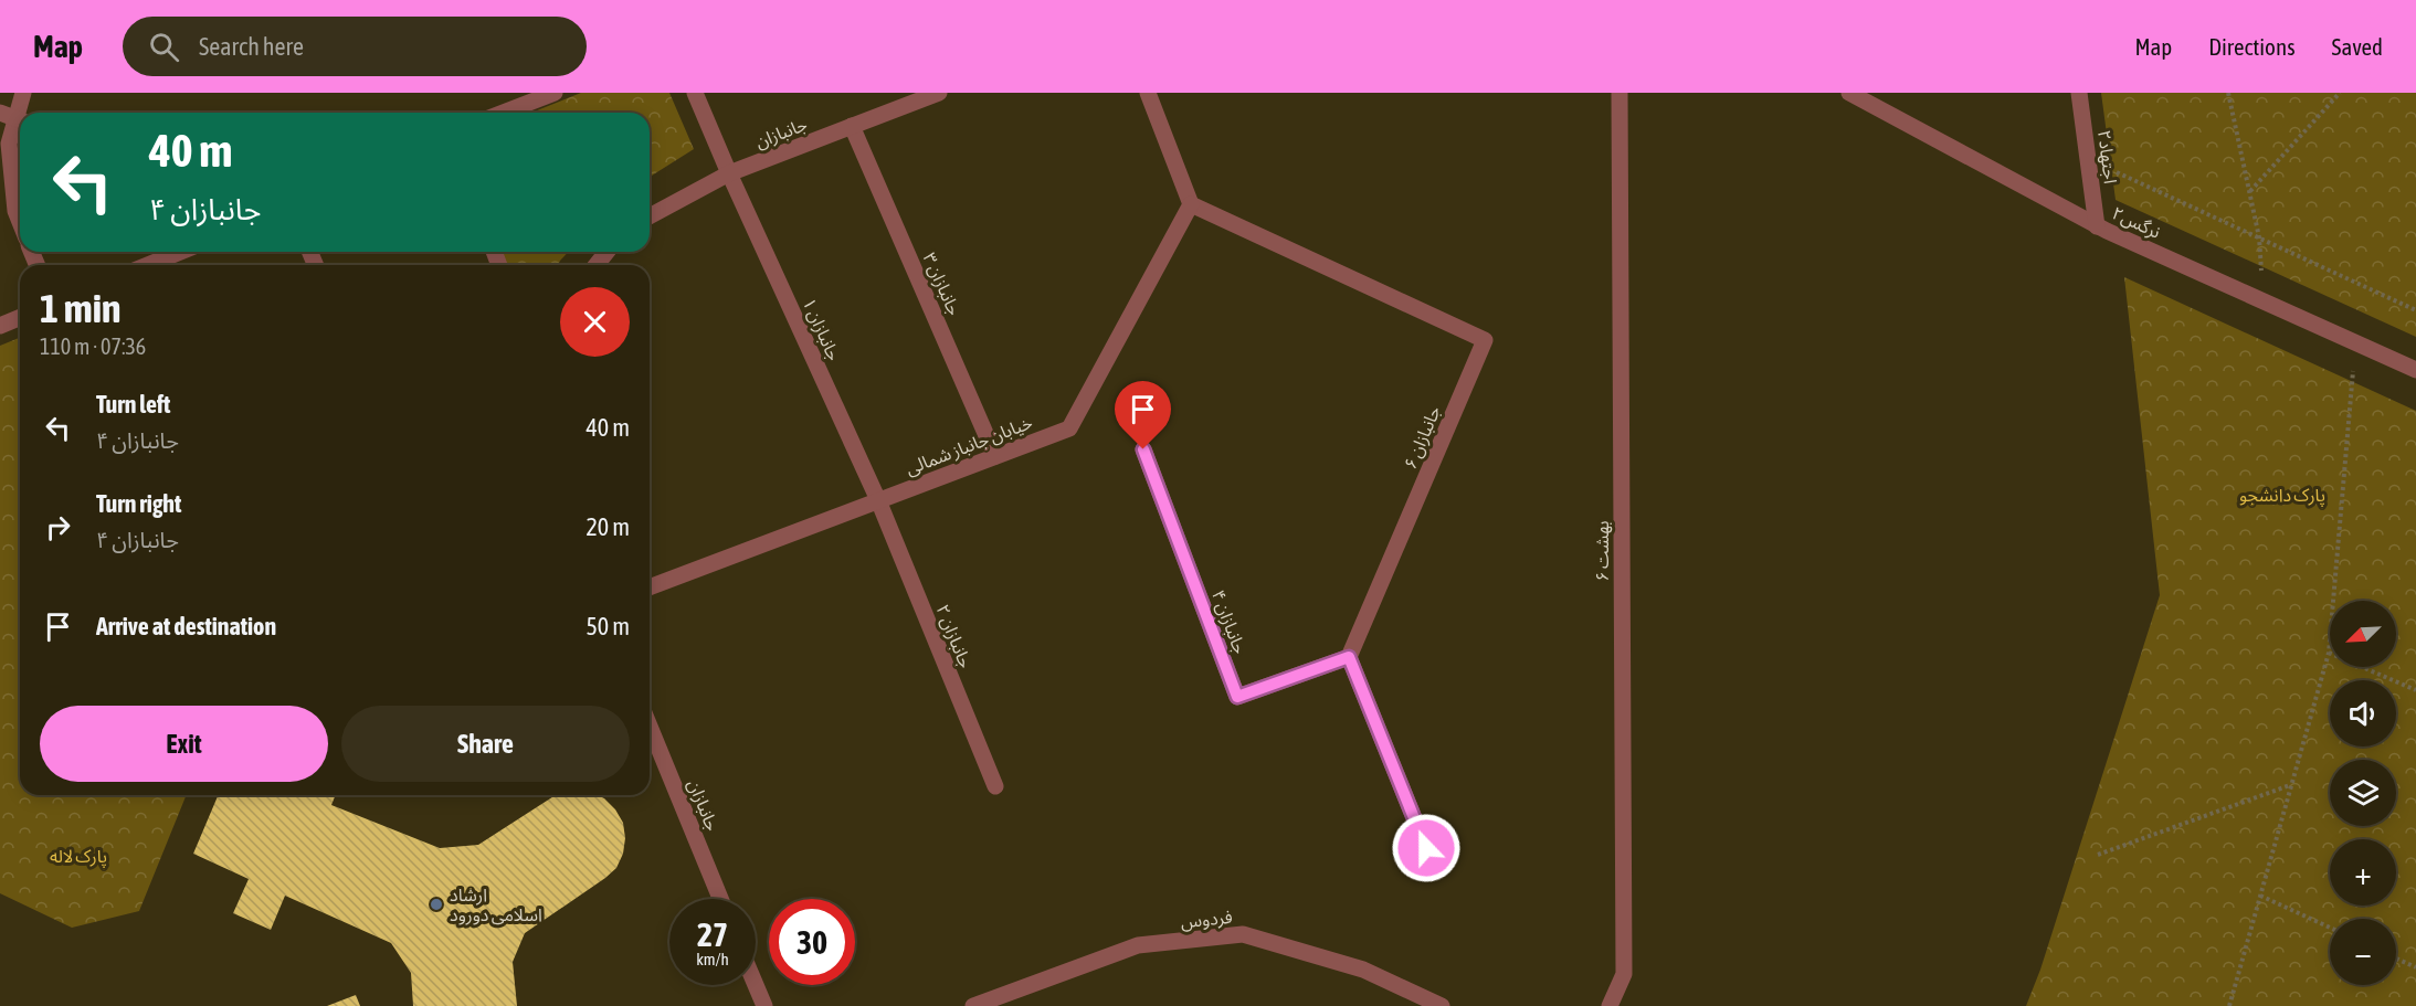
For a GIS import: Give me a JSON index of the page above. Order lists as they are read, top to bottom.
{
  "streets": {
    "street": [
      "جانبازان",
      "اجتهاد۲",
      "نرگس۲",
      "جانبازان ۳",
      "جانبازان ۱",
      "جانبازان ۶",
      "خیابان جانباز شمالی",
      "بهشت ۶",
      "جانبازان ۴",
      "جانبازان ۲",
      "فردوس"
    ]
  },
  "crossings": [
    ["جانبازان", "جانبازان ۳"],
    ["جانبازان", "جانبازان ۱"],
    ["اجتهاد۲", "نرگس۲"],
    ["جانبازان ۳", "خیابان جانباز شمالی"],
    ["جانبازان ۱", "خیابان جانباز شمالی"],
    ["جانبازان ۱", "جانبازان ۲"],
    ["جانبازان ۶", "خیابان جانباز شمالی"],
    ["جانبازان ۶", "جانبازان ۴"],
    ["خیابان جانباز شمالی", "جانبازان ۲"]
  ],
  "parks": ["پارک دانشجو", "پارک لاله"],
  "places": ["ارشاد اسلامی دورود"],
  "north": "bottom left",
  "page": {
    "header": "Map",
    "search": "Search here",
    "nav": ["Map", "Directions", "Saved"],
    "turn": ["40 m", "جانبازان ۴"],
    "heading": ["1 min", "110 m · 07:36"],
    "list": [
      {
        "name": "Turn left",
        "note": "جانبازان ۴",
        "value": "40 m"
      },
      {
        "name": "Turn right",
        "note": "جانبازان ۴",
        "value": "20 m"
      },
      {
        "name": "Arrive at destination",
        "value": "50 m"
      }
    ],
    "map_buttons": ["+", "−"],
    "buttons": ["Exit", "Share"],
    "speed": "27 km/h",
    "limit": "30"
  }
}
